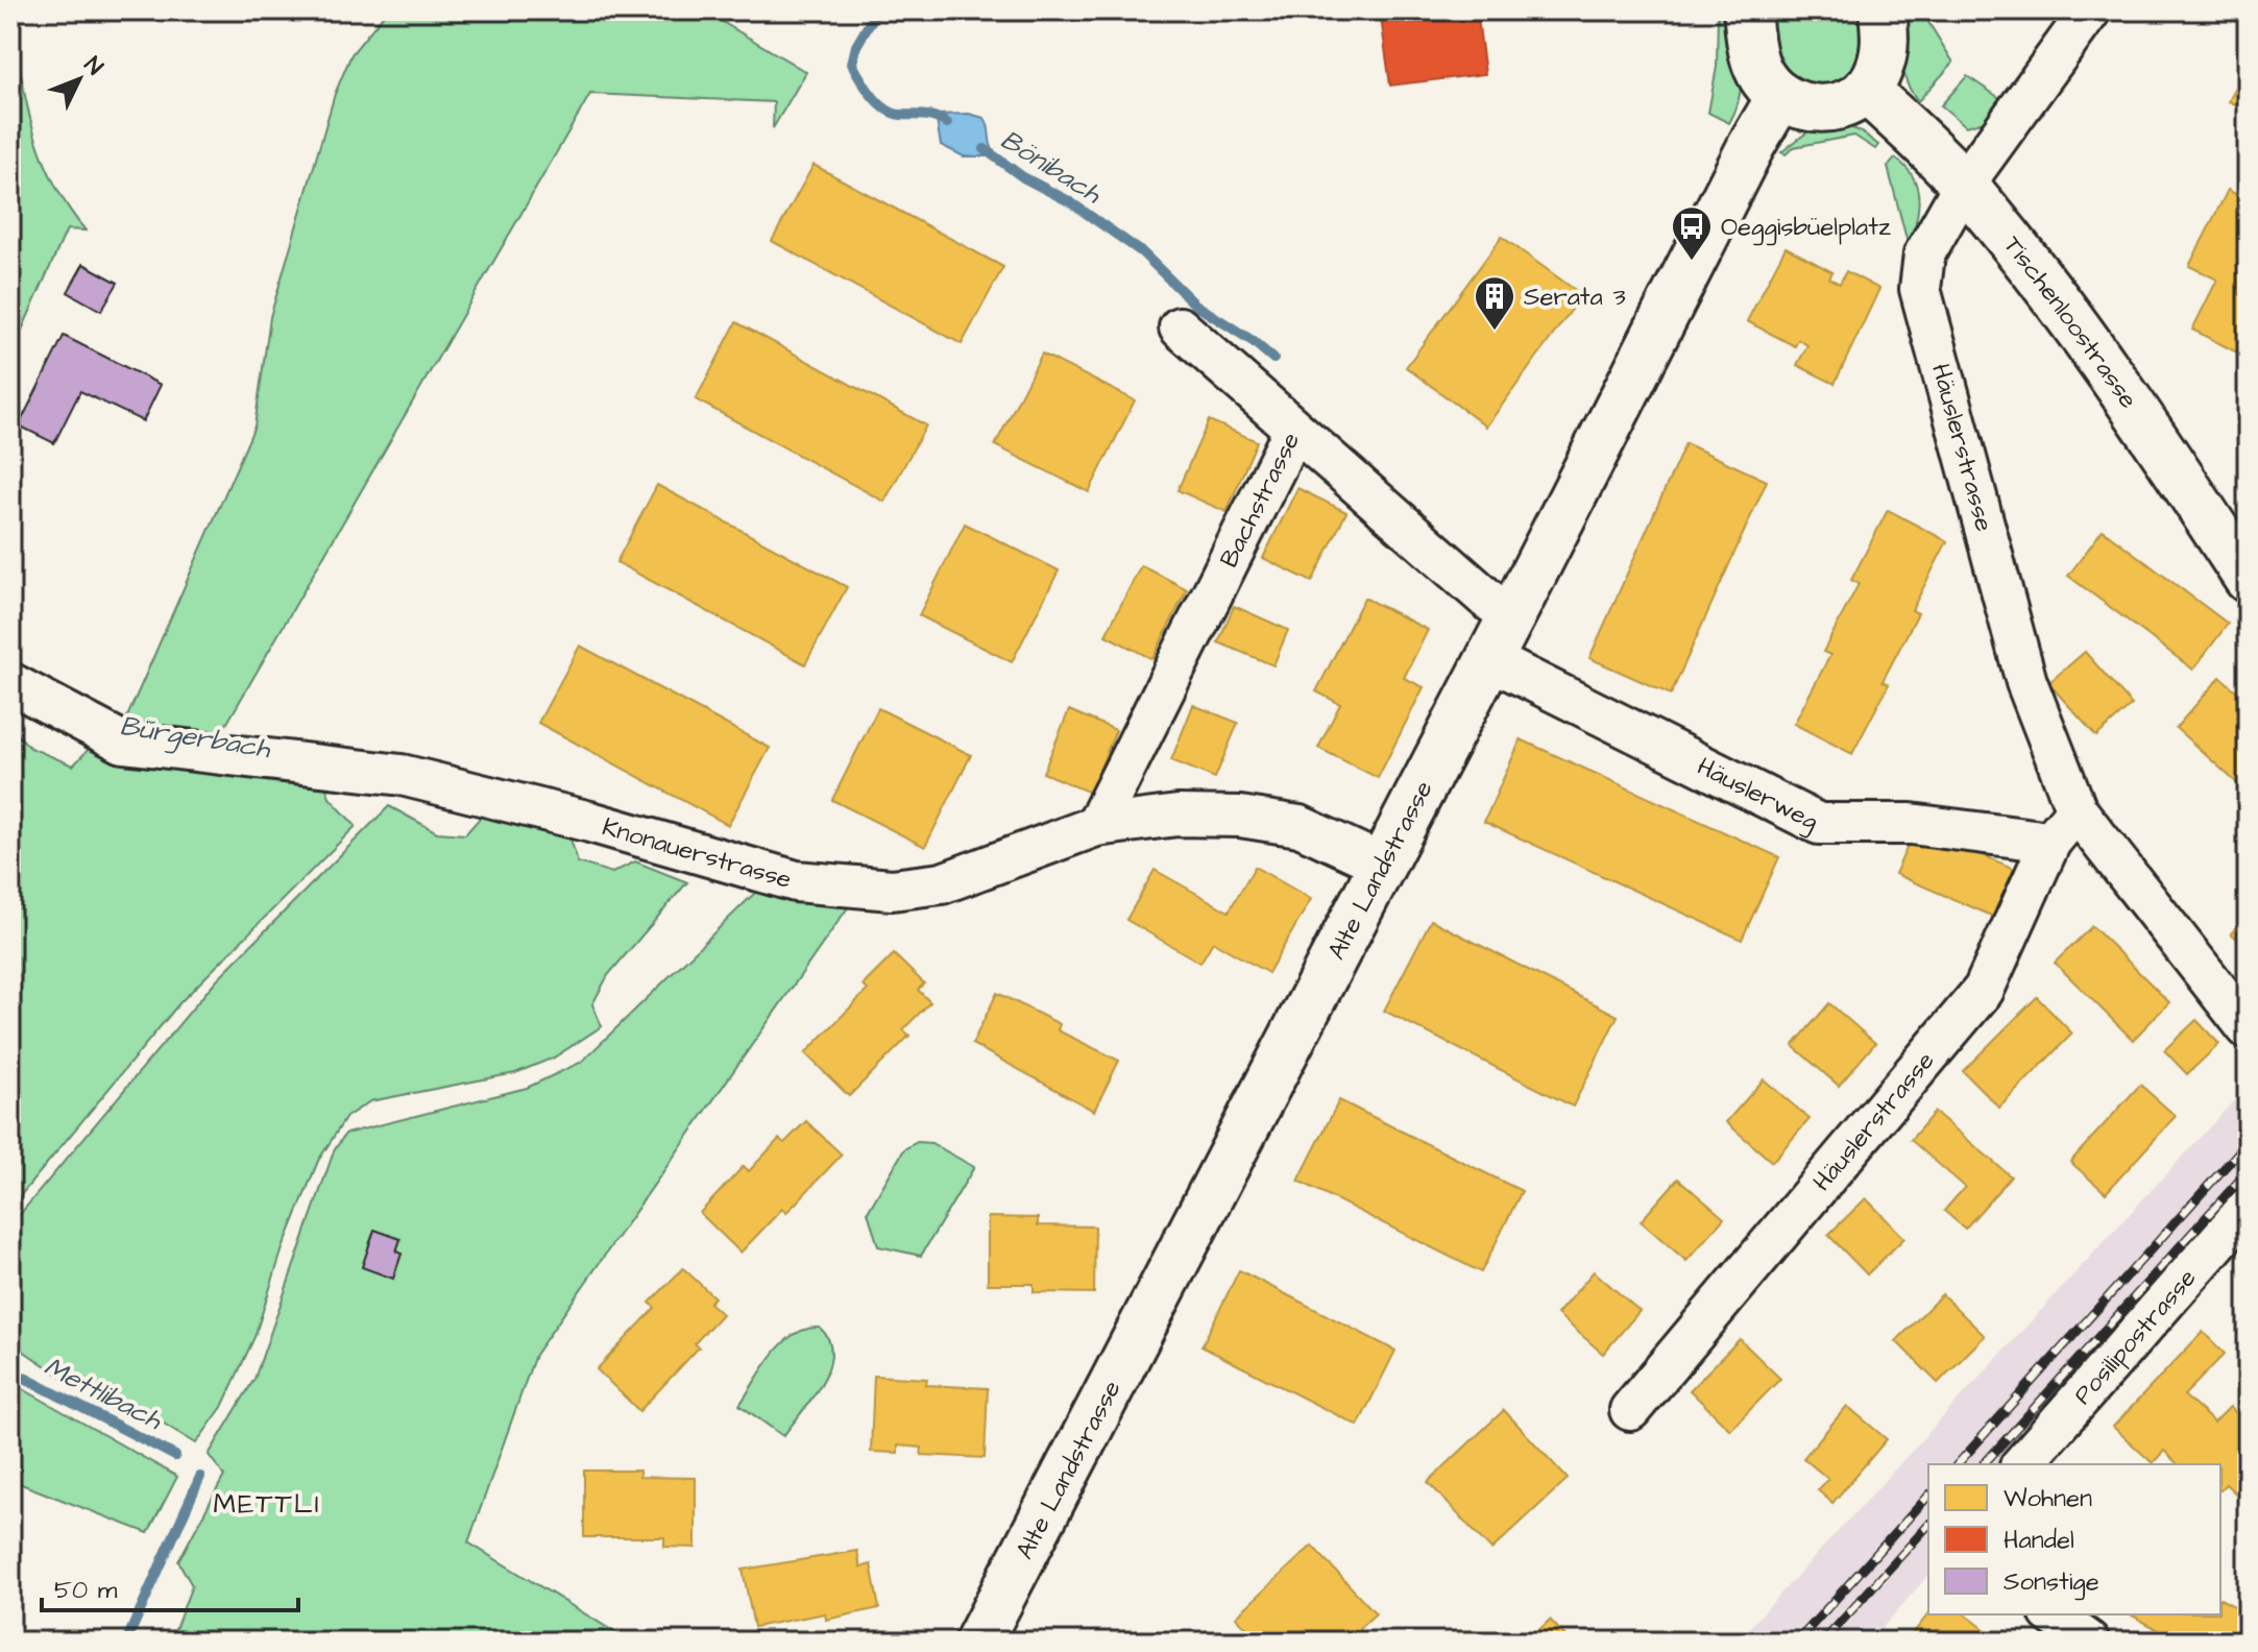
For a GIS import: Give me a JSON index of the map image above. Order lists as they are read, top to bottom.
{
  "streets": {
    "main road": ["Tischenloostrasse", "Alte Landstrasse"],
    "street": [
      "Häuslerstrasse",
      "Bachstrasse",
      "Häuslerweg",
      "Knonauerstrasse",
      "Posilipostrasse"
    ]
  },
  "crossings": [
    ["Tischenloostrasse", "Häuslerstrasse"],
    ["Häuslerstrasse", "Häuslerweg"],
    ["Bachstrasse", "Knonauerstrasse"],
    ["Bachstrasse", "Alte Landstrasse"],
    ["Häuslerweg", "Alte Landstrasse"],
    ["Knonauerstrasse", "Alte Landstrasse"]
  ],
  "districts": ["METTLI"],
  "water": ["Bönibach", "Bürgerbach", "Mettlibach"],
  "places": {
    "bus stop": ["Oeggisbüelplatz"],
    "building": ["Serata 3"]
  },
  "legend": ["Wohnen", "Handel", "Sonstige"],
  "scale_bar": "50 m",
  "north": "top right"
}
